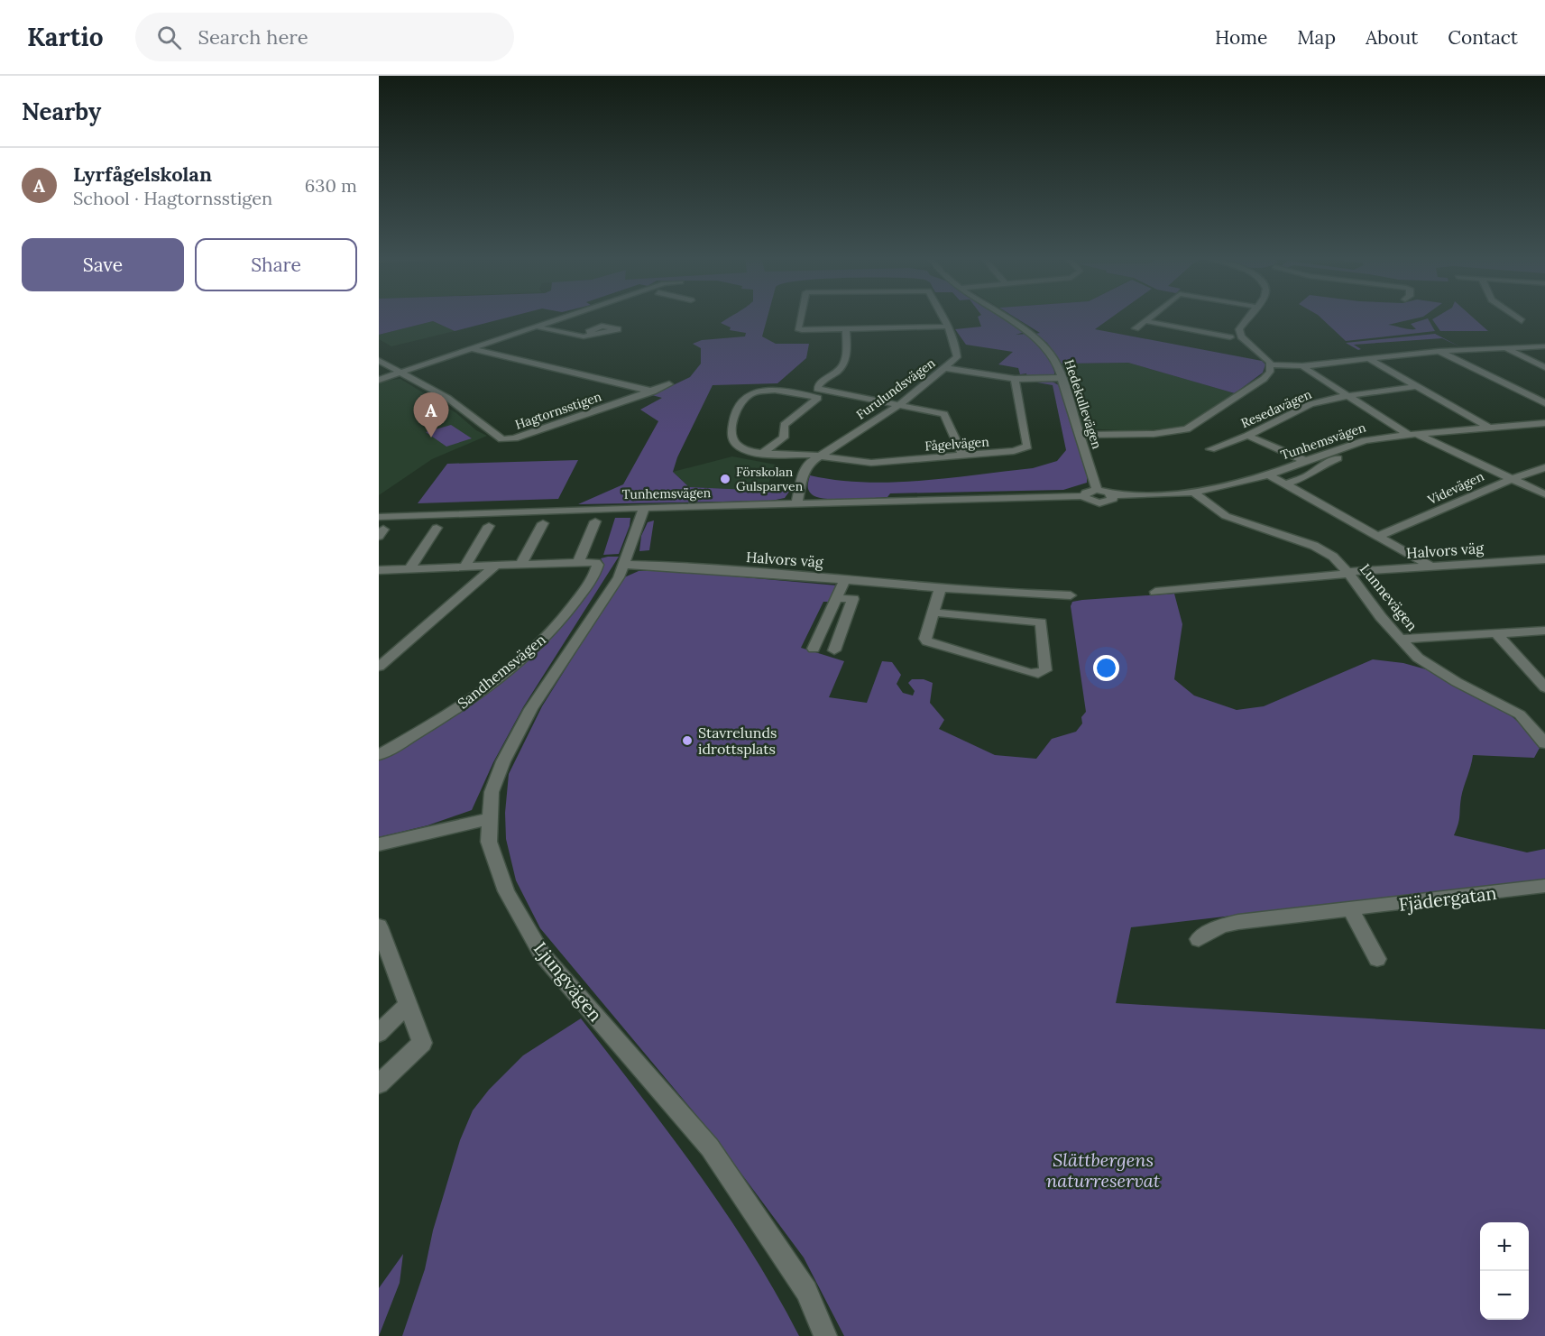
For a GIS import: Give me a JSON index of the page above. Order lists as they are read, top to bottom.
{
  "streets": {
    "street": [
      "Furulundsvägen",
      "Hedekullevägen",
      "Resedavägen",
      "Hagtornsstigen",
      "Tunhemsvägen",
      "Fågelvägen",
      "Videvägen",
      "Halvors väg",
      "Lunnevägen",
      "Sandhemsvägen",
      "Fjädergatan",
      "Ljungvägen"
    ]
  },
  "crossings": [
    ["Furulundsvägen", "Tunhemsvägen"],
    ["Furulundsvägen", "Fågelvägen"],
    ["Tunhemsvägen", "Lunnevägen"],
    ["Tunhemsvägen", "Ljungvägen"],
    ["Halvors väg", "Lunnevägen"],
    ["Halvors väg", "Ljungvägen"]
  ],
  "parks": ["Slättbergens naturreservat"],
  "places": ["Förskolan Gulsparven", "Stavrelunds idrottsplats"],
  "page": {
    "header": "Kartio",
    "search": "Search here",
    "nav": [
      "Home",
      "Map",
      "About",
      "Contact"
    ],
    "heading": "Nearby",
    "list": [
      {
        "mark": "A",
        "name": "Lyrfågelskolan",
        "note": "School · Hagtornsstigen",
        "value": "630 m"
      }
    ],
    "buttons": ["Save", "Share"],
    "pins": "A",
    "map_buttons": ["+", "−"]
  }
}
